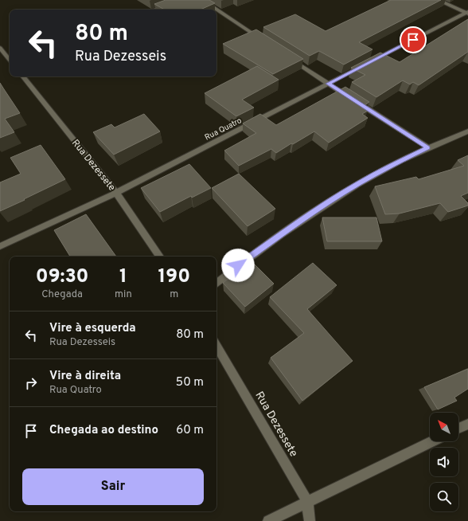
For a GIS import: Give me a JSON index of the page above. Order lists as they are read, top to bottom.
{
  "streets": {
    "street": ["Rua Quatro", "Rua Dezessete"]
  },
  "crossings": [
    ["Rua Quatro", "Rua Dezessete"]
  ],
  "north": "top left",
  "page": {
    "turn": ["80 m", "Rua Dezesseis"],
    "eta": [
      "09:30",
      "Chegada",
      "1",
      "min",
      "190",
      "m"
    ],
    "list": [
      {
        "name": "Vire à esquerda",
        "note": "Rua Dezesseis",
        "value": "80 m"
      },
      {
        "name": "Vire à direita",
        "note": "Rua Quatro",
        "value": "50 m"
      },
      {
        "name": "Chegada ao destino",
        "value": "60 m"
      }
    ],
    "buttons": "Sair"
  }
}
